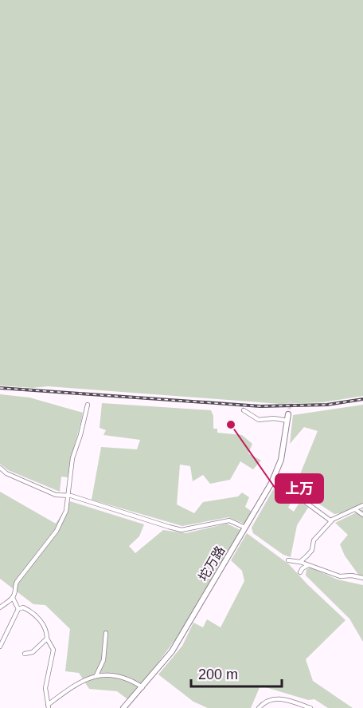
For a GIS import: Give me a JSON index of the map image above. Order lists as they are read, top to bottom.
{
  "streets": {
    "main road": ["坨万路"]
  },
  "places": ["上万"],
  "scale_bar": "200 m"
}
